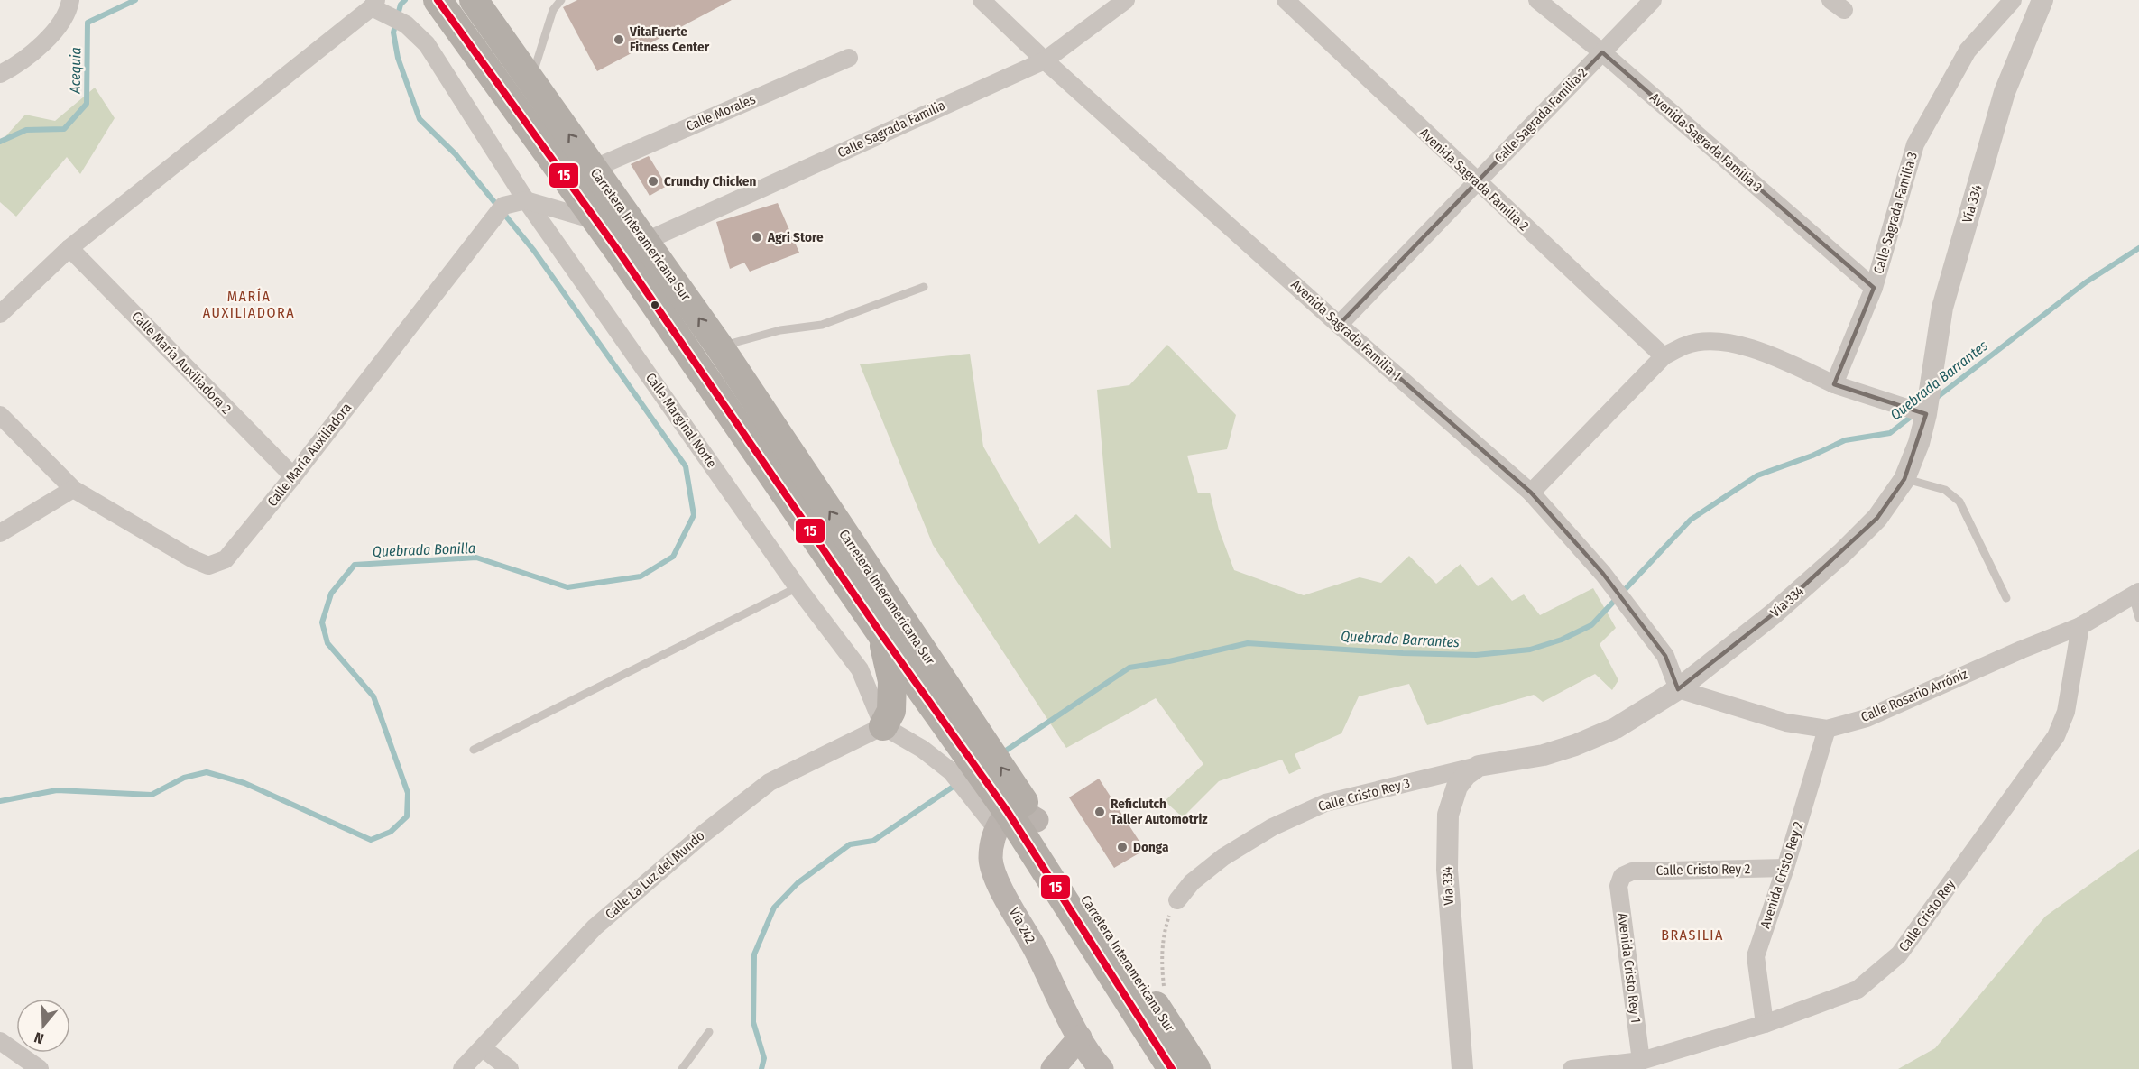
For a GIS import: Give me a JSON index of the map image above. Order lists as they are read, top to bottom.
{
  "streets": {
    "highway": ["Carretera Interamericana Sur"],
    "main road": ["Vía 242"],
    "street": [
      "Calle Morales",
      "Calle Sagrada Familia 2",
      "Calle Sagrada Familia",
      "Avenida Sagrada Familia 3",
      "Avenida Sagrada Familia 2",
      "Vía 334",
      "Calle Sagrada Familia 3",
      "Avenida Sagrada Familia 1",
      "Calle María Auxiliadora 2",
      "Calle Marginal Norte",
      "Calle María Auxiliadora",
      "Calle Rosario Arróniz",
      "Calle Cristo Rey 3",
      "Calle Cristo Rey 2",
      "Calle La Luz del Mundo",
      "Avenida Cristo Rey 2",
      "Calle Cristo Rey",
      "Avenida Cristo Rey 1"
    ]
  },
  "crossings": [
    ["Calle Morales", "Carretera Interamericana Sur"],
    ["Calle Sagrada Familia 2", "Avenida Sagrada Familia 3"],
    ["Calle Sagrada Familia 2", "Avenida Sagrada Familia 2"],
    ["Calle Sagrada Familia 2", "Avenida Sagrada Familia 1"],
    ["Calle Sagrada Familia", "Carretera Interamericana Sur"],
    ["Calle Sagrada Familia", "Avenida Sagrada Familia 1"],
    ["Avenida Sagrada Familia 3", "Calle Sagrada Familia 3"],
    ["Vía 334", "Avenida Sagrada Familia 1"],
    ["Vía 334", "Calle Rosario Arróniz"],
    ["Vía 334", "Calle Cristo Rey 3"],
    ["Carretera Interamericana Sur", "Calle María Auxiliadora"],
    ["Carretera Interamericana Sur", "Vía 242"],
    ["Avenida Sagrada Familia 1", "Calle Rosario Arróniz"],
    ["Calle María Auxiliadora 2", "Calle María Auxiliadora"],
    ["Calle Marginal Norte", "Calle María Auxiliadora"],
    ["Calle Marginal Norte", "Calle La Luz del Mundo"],
    ["Calle Rosario Arróniz", "Avenida Cristo Rey 2"],
    ["Calle Rosario Arróniz", "Calle Cristo Rey"],
    ["Calle Cristo Rey 2", "Avenida Cristo Rey 2"],
    ["Calle Cristo Rey 2", "Avenida Cristo Rey 1"],
    ["Avenida Cristo Rey 2", "Calle Cristo Rey"],
    ["Calle Cristo Rey", "Avenida Cristo Rey 1"]
  ],
  "districts": ["MARÍA AUXILIADORA", "BRASILIA"],
  "water": ["Acequia", "Quebrada Barrantes", "Quebrada Bonilla"],
  "places": [
    "VitaFuerte Fitness Center",
    "Crunchy Chicken",
    "Agri Store",
    "Reficlutch Taller Automotriz",
    "Donga"
  ],
  "lines": ["transit line 15"],
  "north": "bottom"
}
